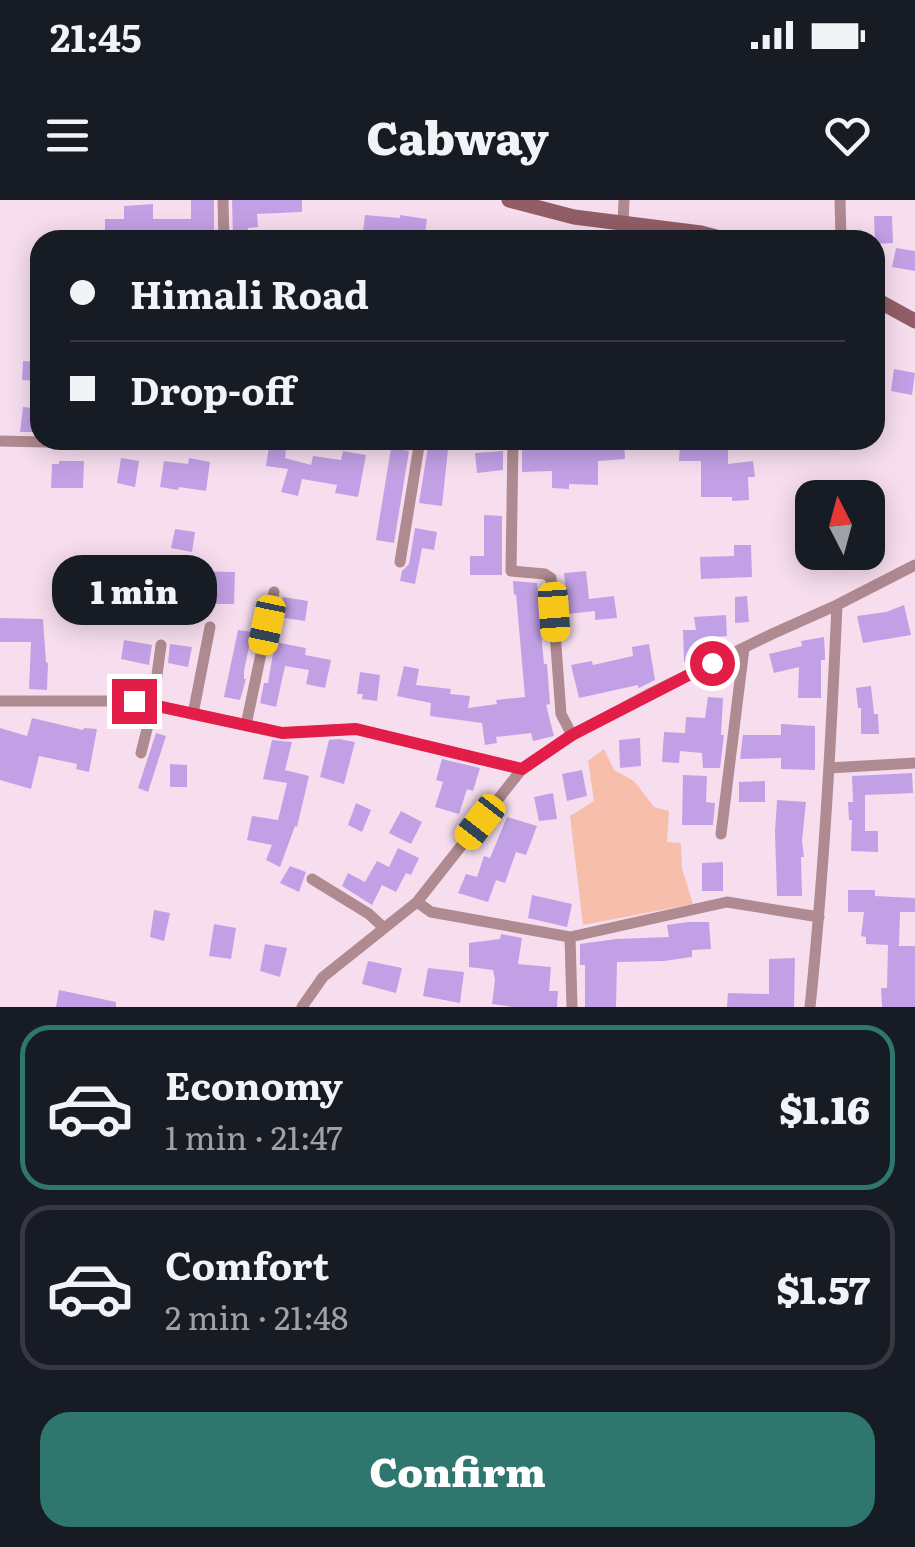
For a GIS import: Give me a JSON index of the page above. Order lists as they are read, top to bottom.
{
  "north": "top",
  "page": {
    "status": "21:45",
    "header": "Cabway",
    "banner": ["Himali Road", "Drop-off"],
    "bubble": "1 min",
    "list": [
      {
        "name": "Economy",
        "note": "1 min · 21:47",
        "value": "$1.16"
      },
      {
        "name": "Comfort",
        "note": "2 min · 21:48",
        "value": "$1.57"
      }
    ],
    "buttons": "Confirm"
  }
}
